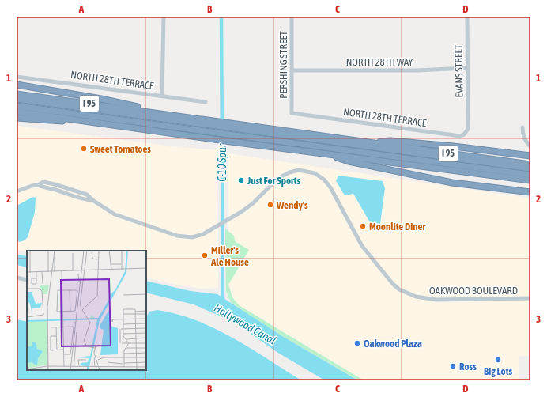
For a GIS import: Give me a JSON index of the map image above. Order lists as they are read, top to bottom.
{
  "streets": {
    "highway": ["I 95"],
    "street": [
      "NORTH 28TH WAY",
      "PERSHING STREET",
      "EVANS STREET",
      "NORTH 28TH TERRACE",
      "OAKWOOD BOULEVARD"
    ]
  },
  "crossings": [
    ["NORTH 28TH WAY", "PERSHING STREET"],
    ["NORTH 28TH WAY", "EVANS STREET"],
    ["PERSHING STREET", "NORTH 28TH TERRACE"],
    ["EVANS STREET", "NORTH 28TH TERRACE"]
  ],
  "water": ["C-10 Spur", "Hollywood Canal"],
  "places": [
    "Sweet Tomatoes",
    "Just For Sports",
    "Wendy's",
    "Moonlite Diner",
    "Miller's Ale House",
    "Oakwood Plaza",
    "Big Lots",
    "Ross"
  ],
  "grid": {
    "columns": [
      "A",
      "B",
      "C",
      "D"
    ],
    "rows": ["1", "2", "3"]
  }
}
